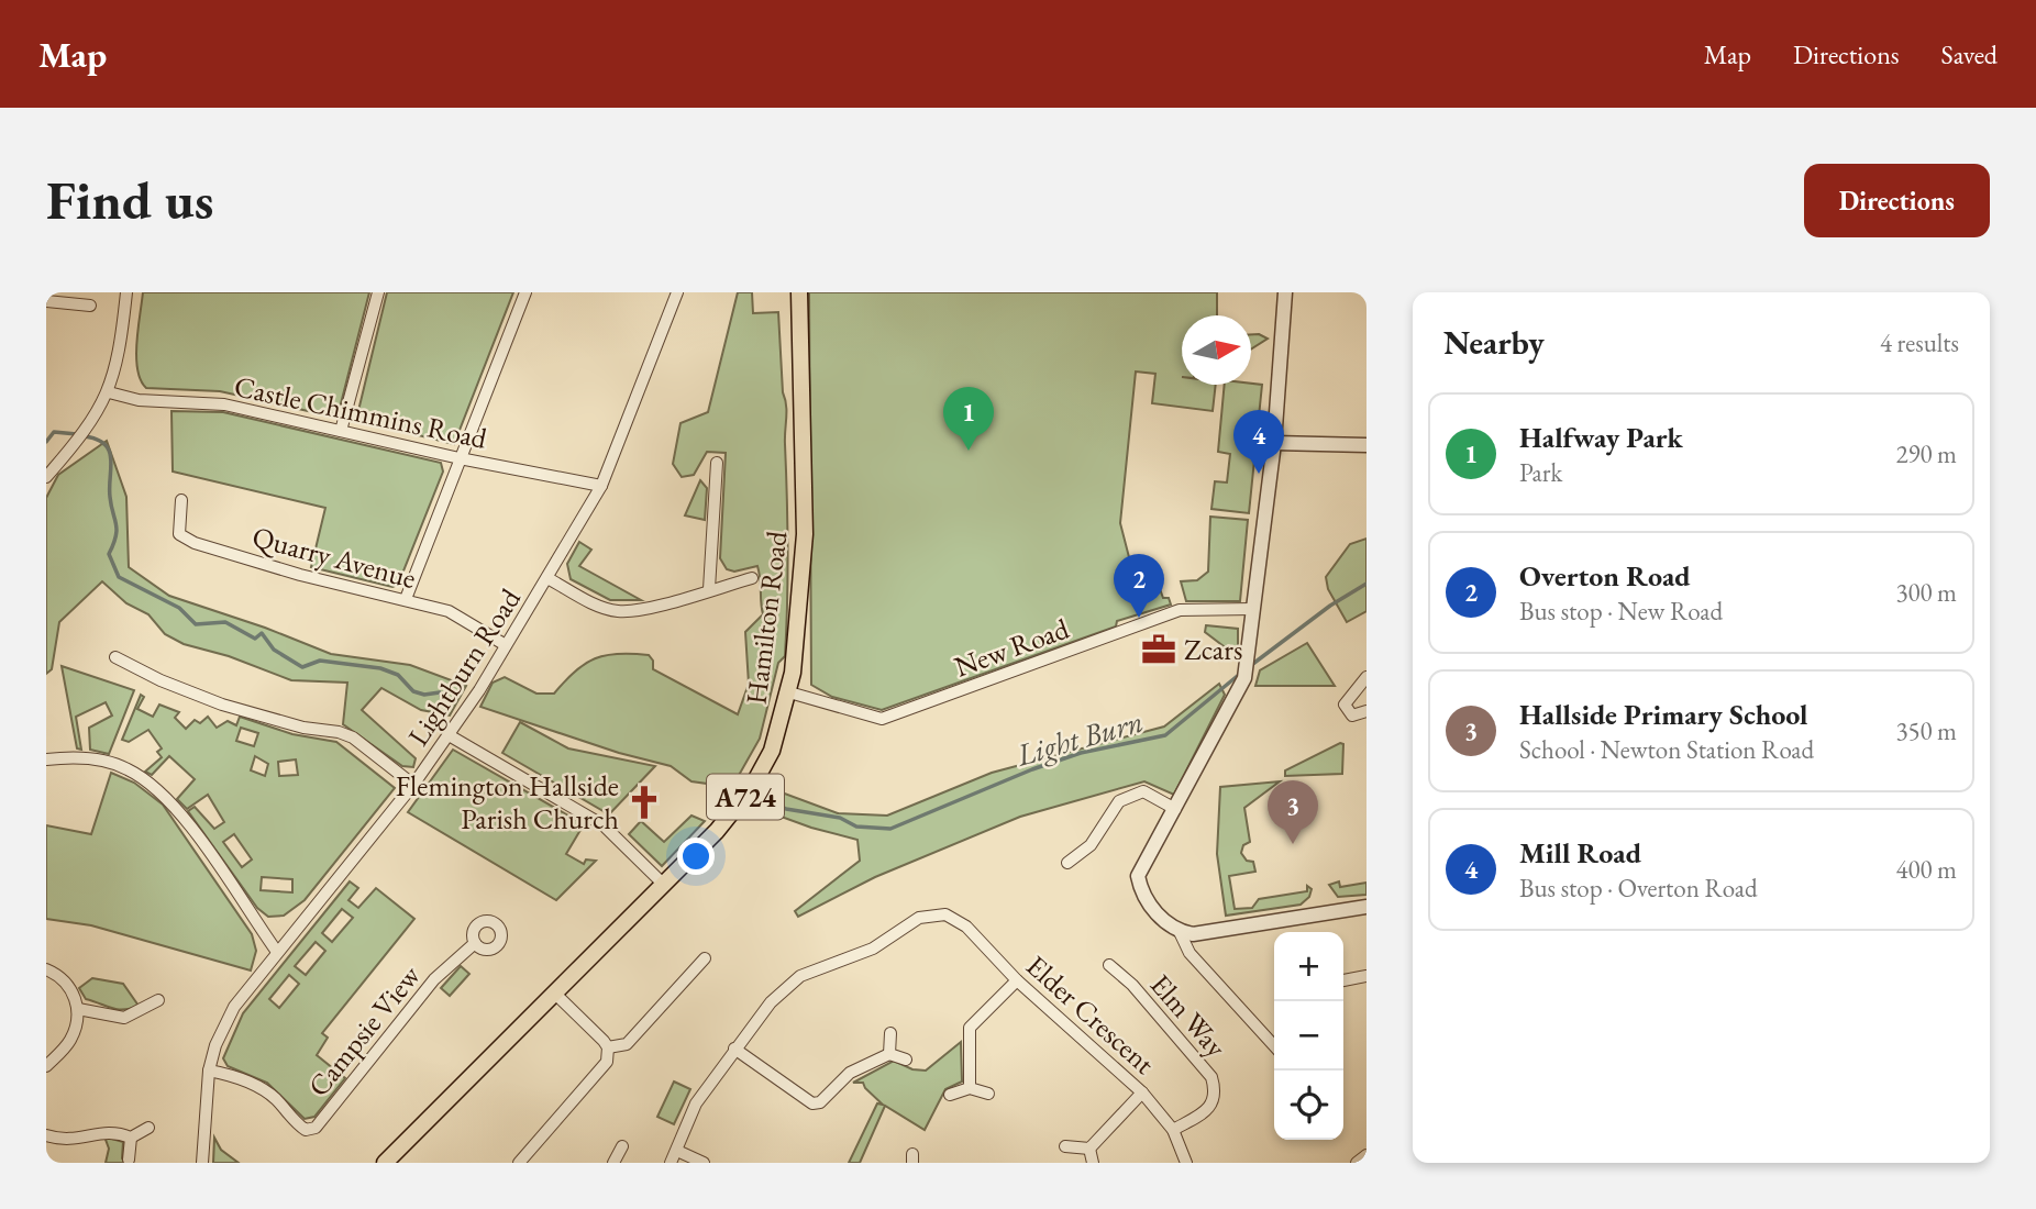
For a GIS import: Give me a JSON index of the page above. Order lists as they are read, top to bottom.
{
  "streets": {
    "main road": ["Hamilton Road", "A724"],
    "street": [
      "Castle Chimmins Road",
      "Quarry Avenue",
      "New Road",
      "Lightburn Road",
      "Elder Crescent",
      "Elm Way",
      "Campsie View"
    ]
  },
  "crossings": [
    ["Castle Chimmins Road", "Lightburn Road"],
    ["Quarry Avenue", "Lightburn Road"],
    ["Hamilton Road", "New Road"],
    ["Lightburn Road", "Campsie View"],
    ["Elder Crescent", "Elm Way"]
  ],
  "water": ["Light Burn"],
  "places": {
    "office": ["Zcars"],
    "church": ["Flemington Hallside Parish Church"]
  },
  "north": "right",
  "page": {
    "header": "Map",
    "nav": ["Map", "Directions", "Saved"],
    "buttons": "Directions",
    "title": "Find us",
    "heading": ["Nearby", "4 results"],
    "pins": [
      "1",
      "4",
      "2",
      "3"
    ],
    "list": [
      {
        "mark": "1",
        "name": "Halfway Park",
        "note": "Park",
        "value": "290 m"
      },
      {
        "mark": "2",
        "name": "Overton Road",
        "note": "Bus stop · New Road",
        "value": "300 m"
      },
      {
        "mark": "3",
        "name": "Hallside Primary School",
        "note": "School · Newton Station Road",
        "value": "350 m"
      },
      {
        "mark": "4",
        "name": "Mill Road",
        "note": "Bus stop · Overton Road",
        "value": "400 m"
      }
    ],
    "map_buttons": ["+", "−"]
  }
}
